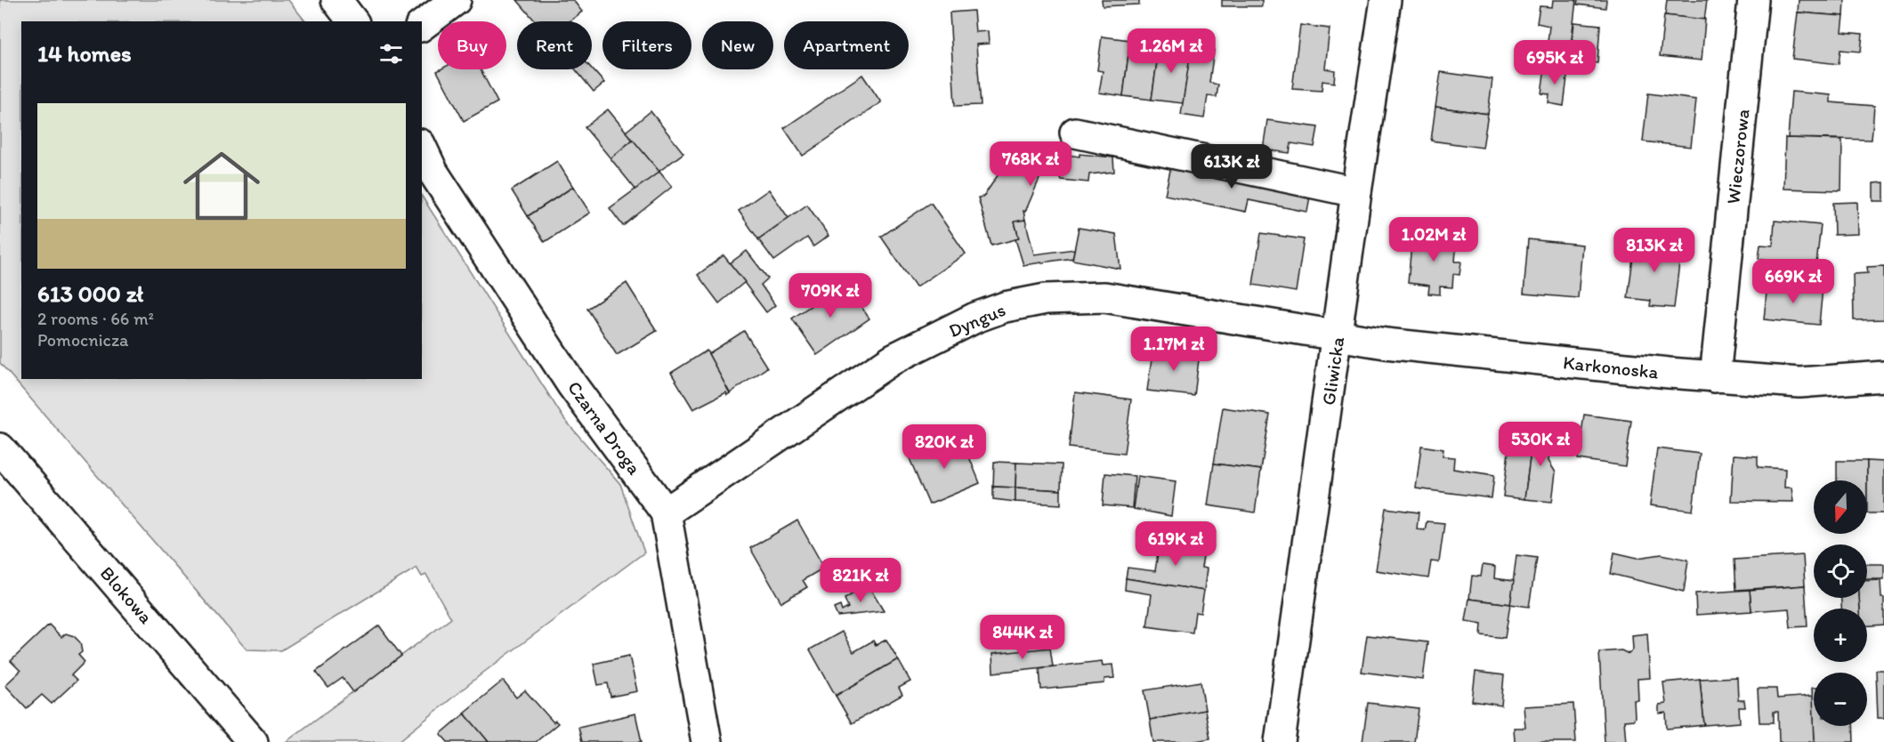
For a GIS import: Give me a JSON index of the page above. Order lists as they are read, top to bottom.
{
  "streets": {
    "street": [
      "Wieczorowa",
      "Dyngus",
      "Karkonoska",
      "Gliwicka",
      "Czarna Droga",
      "Blokowa"
    ]
  },
  "crossings": [
    ["Wieczorowa", "Karkonoska"],
    ["Dyngus", "Karkonoska"],
    ["Dyngus", "Gliwicka"],
    ["Dyngus", "Czarna Droga"],
    ["Karkonoska", "Gliwicka"]
  ],
  "north": "bottom",
  "page": {
    "chip": [
      "Buy",
      "Rent",
      "Filters",
      "New",
      "Apartment"
    ],
    "heading": "14 homes",
    "price": [
      "1.26M zł",
      "695K zł",
      "768K zł",
      "613K zł",
      "1.02M zł",
      "813K zł",
      "669K zł",
      "709K zł",
      "1.17M zł",
      "530K zł",
      "820K zł",
      "619K zł",
      "821K zł",
      "844K zł"
    ],
    "list": [
      {
        "name": "613 000 zł",
        "note": "2 rooms · 66 m² · Pomocnicza"
      }
    ],
    "map_buttons": ["+", "−"]
  }
}
